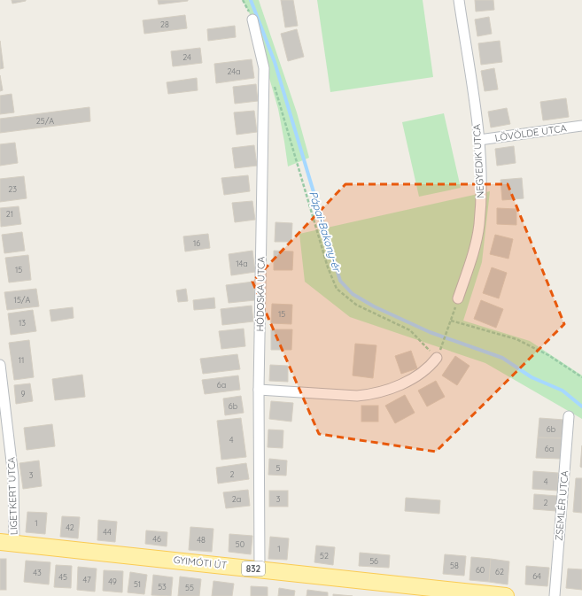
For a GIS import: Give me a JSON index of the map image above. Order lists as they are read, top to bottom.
{
  "streets": {
    "main road": ["GYIMÓTI ÚT", "832"],
    "street": [
      "LÖVÖLDE UTCA",
      "NEGYEDIK UTCA",
      "HÓDOSKA UTCA",
      "LIGETKERT UTCA",
      "ZSEMLÉR UTCA"
    ]
  },
  "crossings": [
    ["LÖVÖLDE UTCA", "NEGYEDIK UTCA"],
    ["HÓDOSKA UTCA", "GYIMÓTI ÚT"],
    ["LIGETKERT UTCA", "GYIMÓTI ÚT"]
  ],
  "water": ["Pápai-Bakony-ér"],
  "house_numbers": [
    "28",
    "24",
    "24a",
    "25/A",
    "23",
    "21",
    "16",
    "14a",
    "15",
    "15/A",
    "15",
    "13",
    "11",
    "6a",
    "9",
    "6b",
    "6b",
    "4",
    "6a",
    "5",
    "2",
    "3",
    "4",
    "2a",
    "3",
    "2",
    "1",
    "42",
    "44",
    "46",
    "48",
    "50",
    "1",
    "52",
    "56",
    "58",
    "60",
    "62",
    "43",
    "64",
    "45",
    "47",
    "49",
    "51",
    "53",
    "55"
  ]
}
